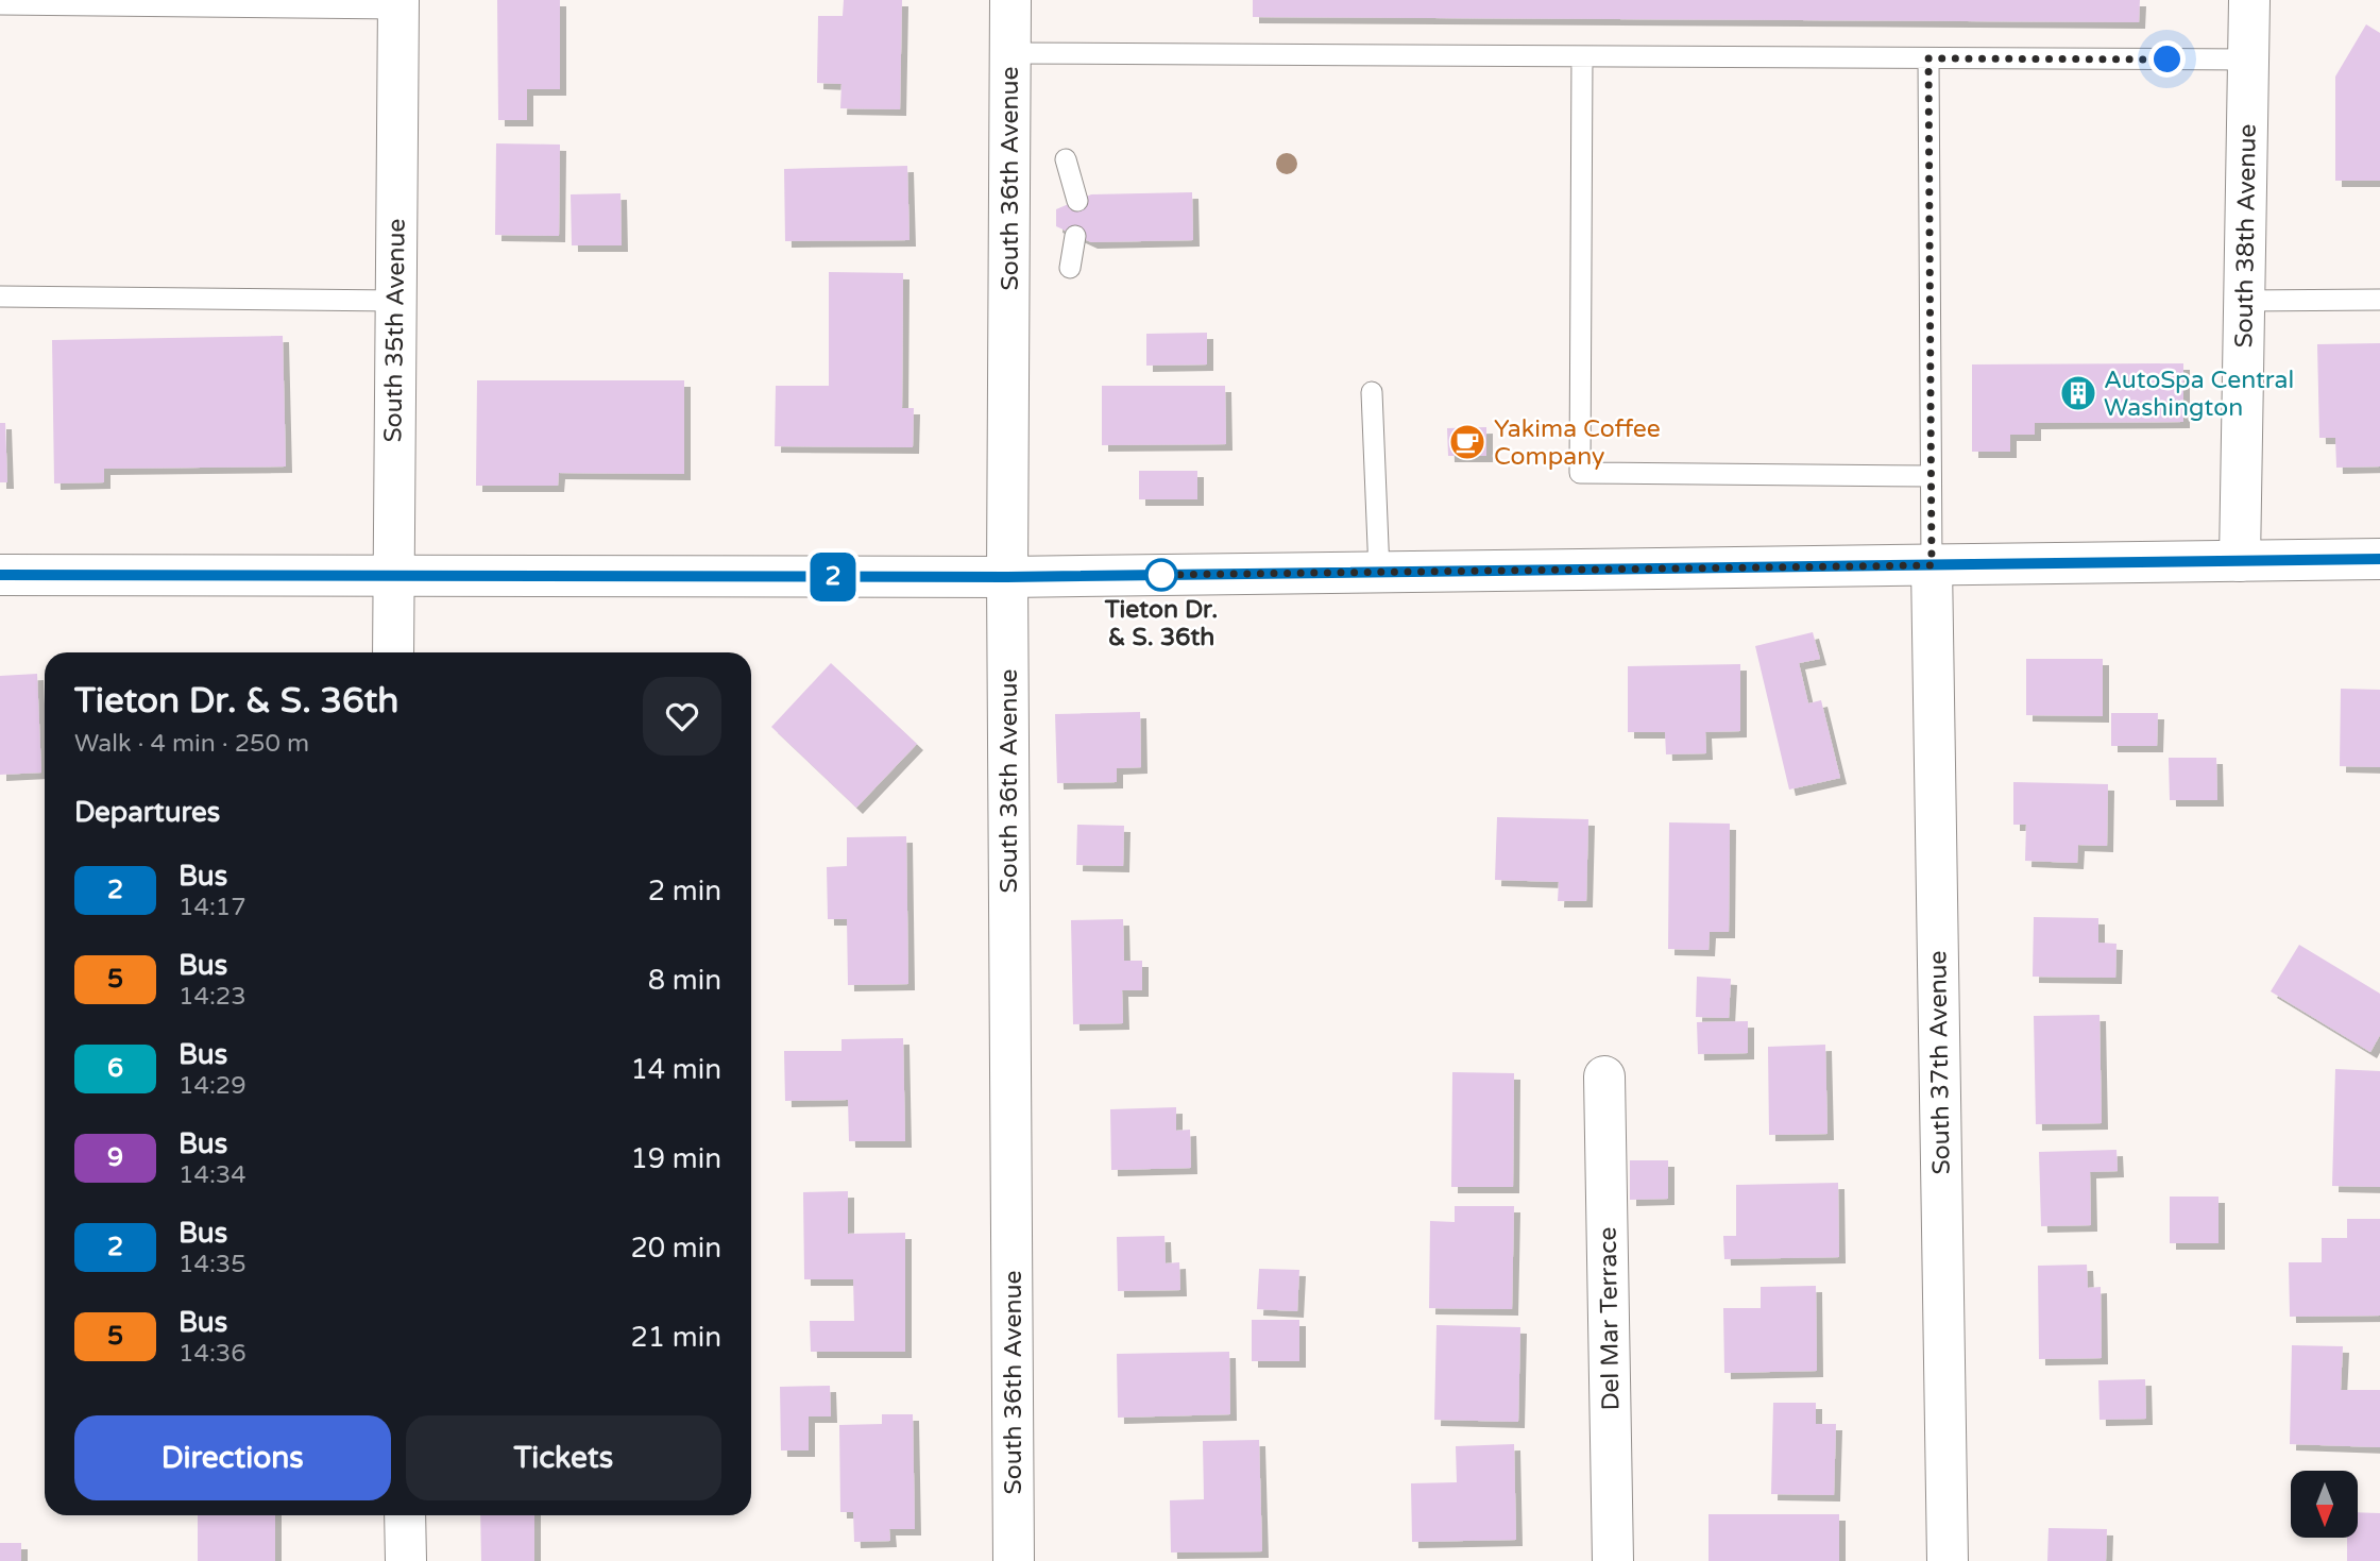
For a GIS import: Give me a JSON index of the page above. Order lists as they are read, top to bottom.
{
  "streets": {
    "street": [
      "South 36th Avenue",
      "South 38th Avenue",
      "South 35th Avenue",
      "South 37th Avenue",
      "Del Mar Terrace"
    ]
  },
  "places": {
    "building": ["AutoSpa Central Washington"],
    "cafe": ["Yakima Coffee Company"],
    "other": ["Tieton Dr. & S. 36th"]
  },
  "lines": ["bus line 2"],
  "north": "bottom",
  "page": {
    "on_map": "2",
    "heading": [
      ["Tieton Dr. & S. 36th", "Walk · 4 min · 250 m"],
      "Departures"
    ],
    "list": [
      {
        "mark": "2",
        "name": "Bus",
        "note": "14:17",
        "value": "2 min"
      },
      {
        "mark": "5",
        "name": "Bus",
        "note": "14:23",
        "value": "8 min"
      },
      {
        "mark": "6",
        "name": "Bus",
        "note": "14:29",
        "value": "14 min"
      },
      {
        "mark": "9",
        "name": "Bus",
        "note": "14:34",
        "value": "19 min"
      },
      {
        "mark": "2",
        "name": "Bus",
        "note": "14:35",
        "value": "20 min"
      },
      {
        "mark": "5",
        "name": "Bus",
        "note": "14:36",
        "value": "21 min"
      }
    ],
    "buttons": ["Directions", "Tickets"]
  }
}
